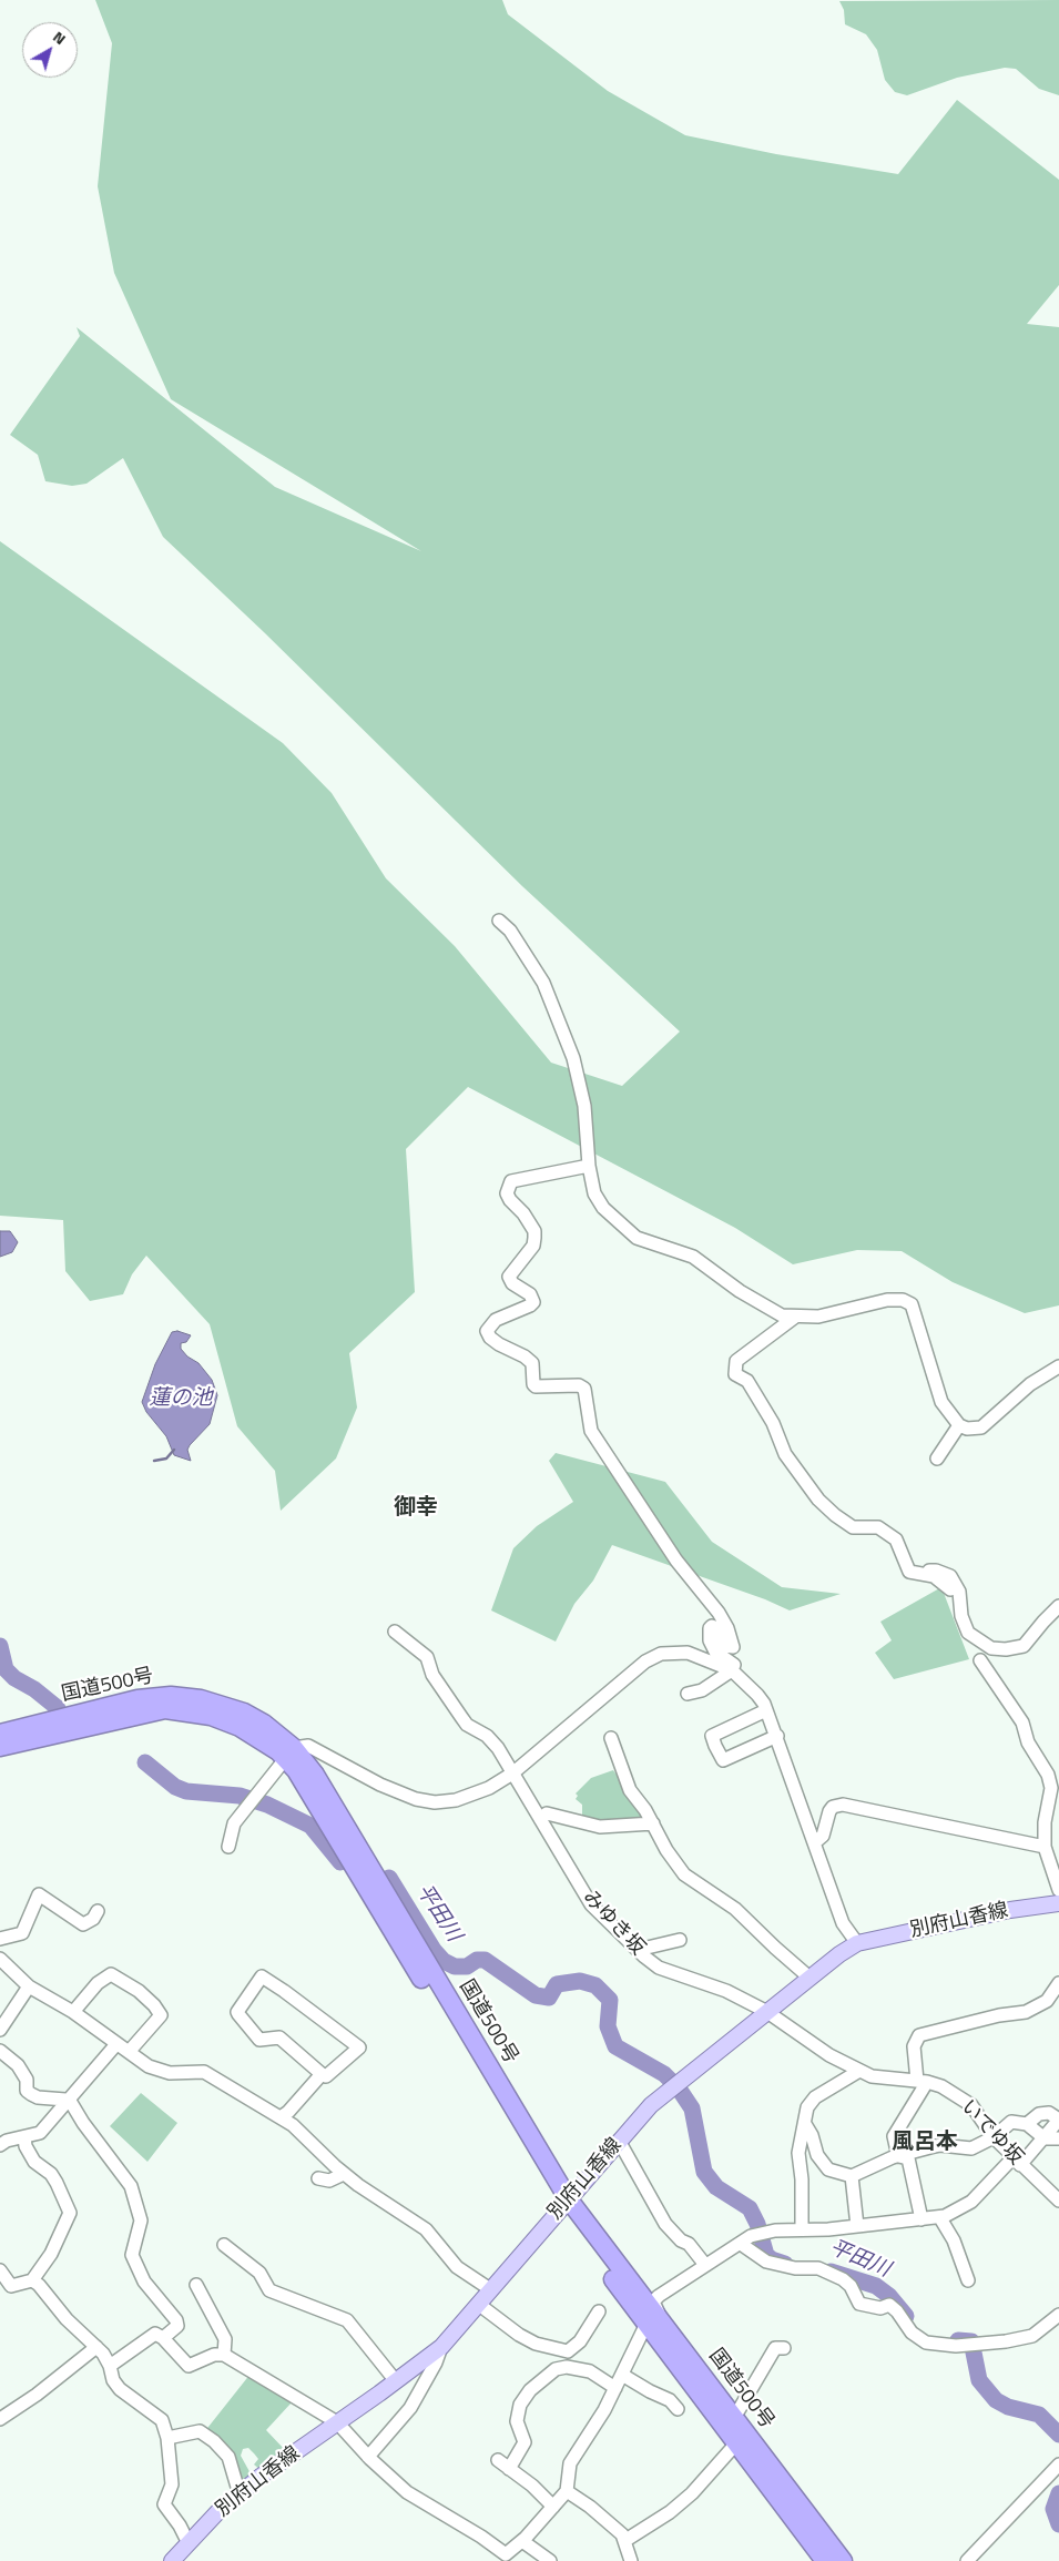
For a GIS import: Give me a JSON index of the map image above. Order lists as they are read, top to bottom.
{
  "streets": {
    "highway": ["国道500号"],
    "main road": ["別府山香線"],
    "street": ["みゆき坂", "いでゆ坂"]
  },
  "crossings": [
    ["国道500号", "別府山香線"],
    ["別府山香線", "みゆき坂"],
    ["別府山香線", "いでゆ坂"],
    ["みゆき坂", "いでゆ坂"]
  ],
  "districts": ["御幸", "風呂本"],
  "water": ["蓮の池", "平田川"],
  "north": "top right"
}
